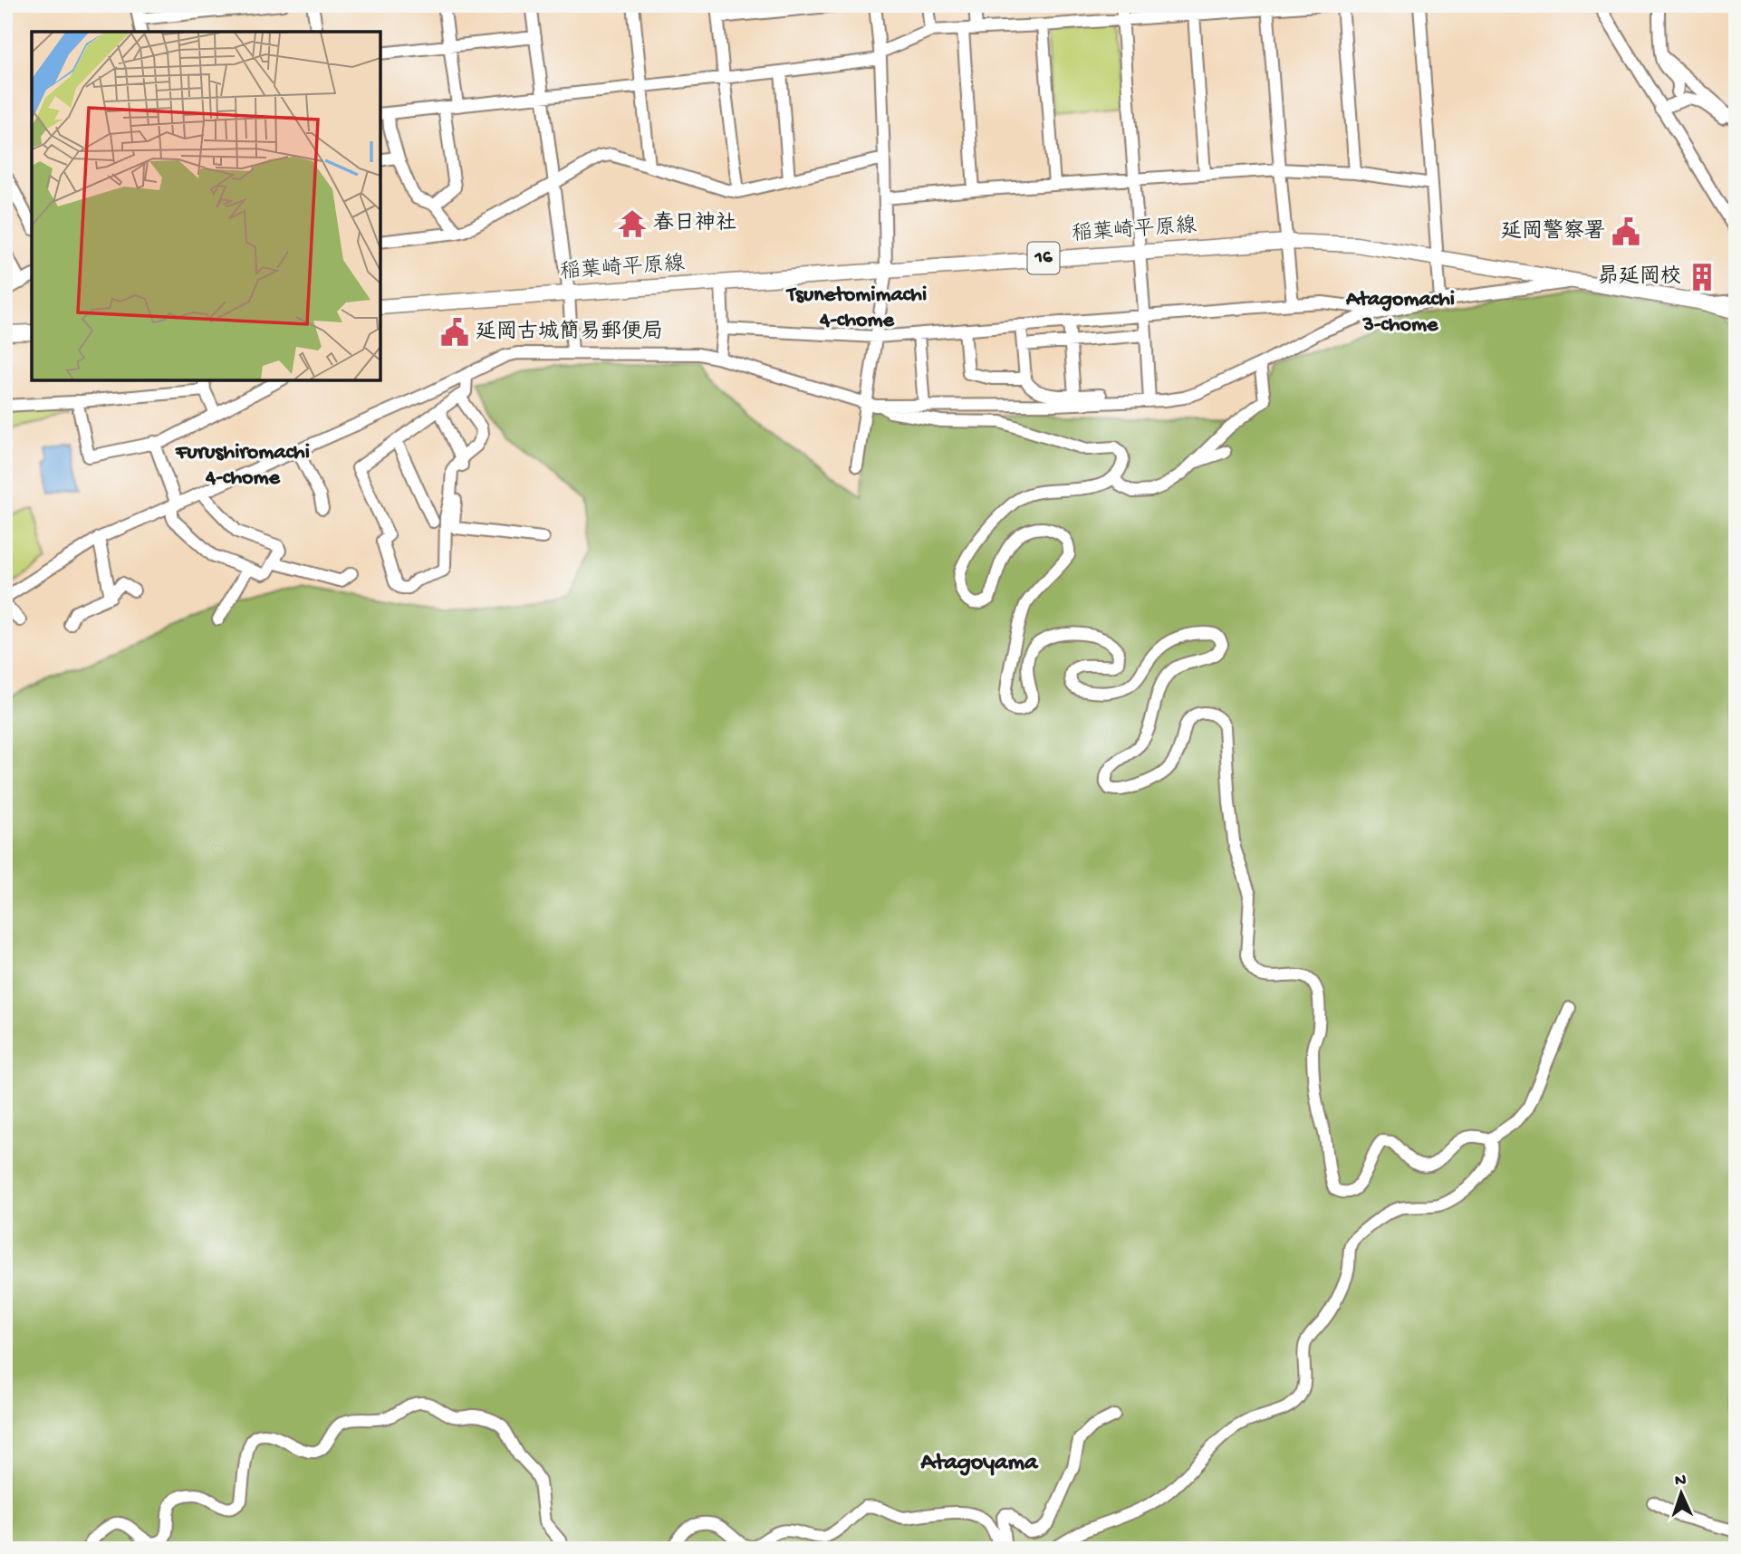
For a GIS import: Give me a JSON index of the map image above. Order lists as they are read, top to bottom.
{
  "streets": {
    "main road": ["稲葉崎平原線", "16"]
  },
  "districts": [
    "Tsunetomimachi 4-chome",
    "Atagomachi 3-chome",
    "Furushiromachi 4-chome",
    "Atagoyama"
  ],
  "places": {
    "temple": ["春日神社"],
    "public building": ["延岡警察署", "延岡古城簡易郵便局"],
    "building": ["昴延岡校"]
  },
  "north": "top"
}
